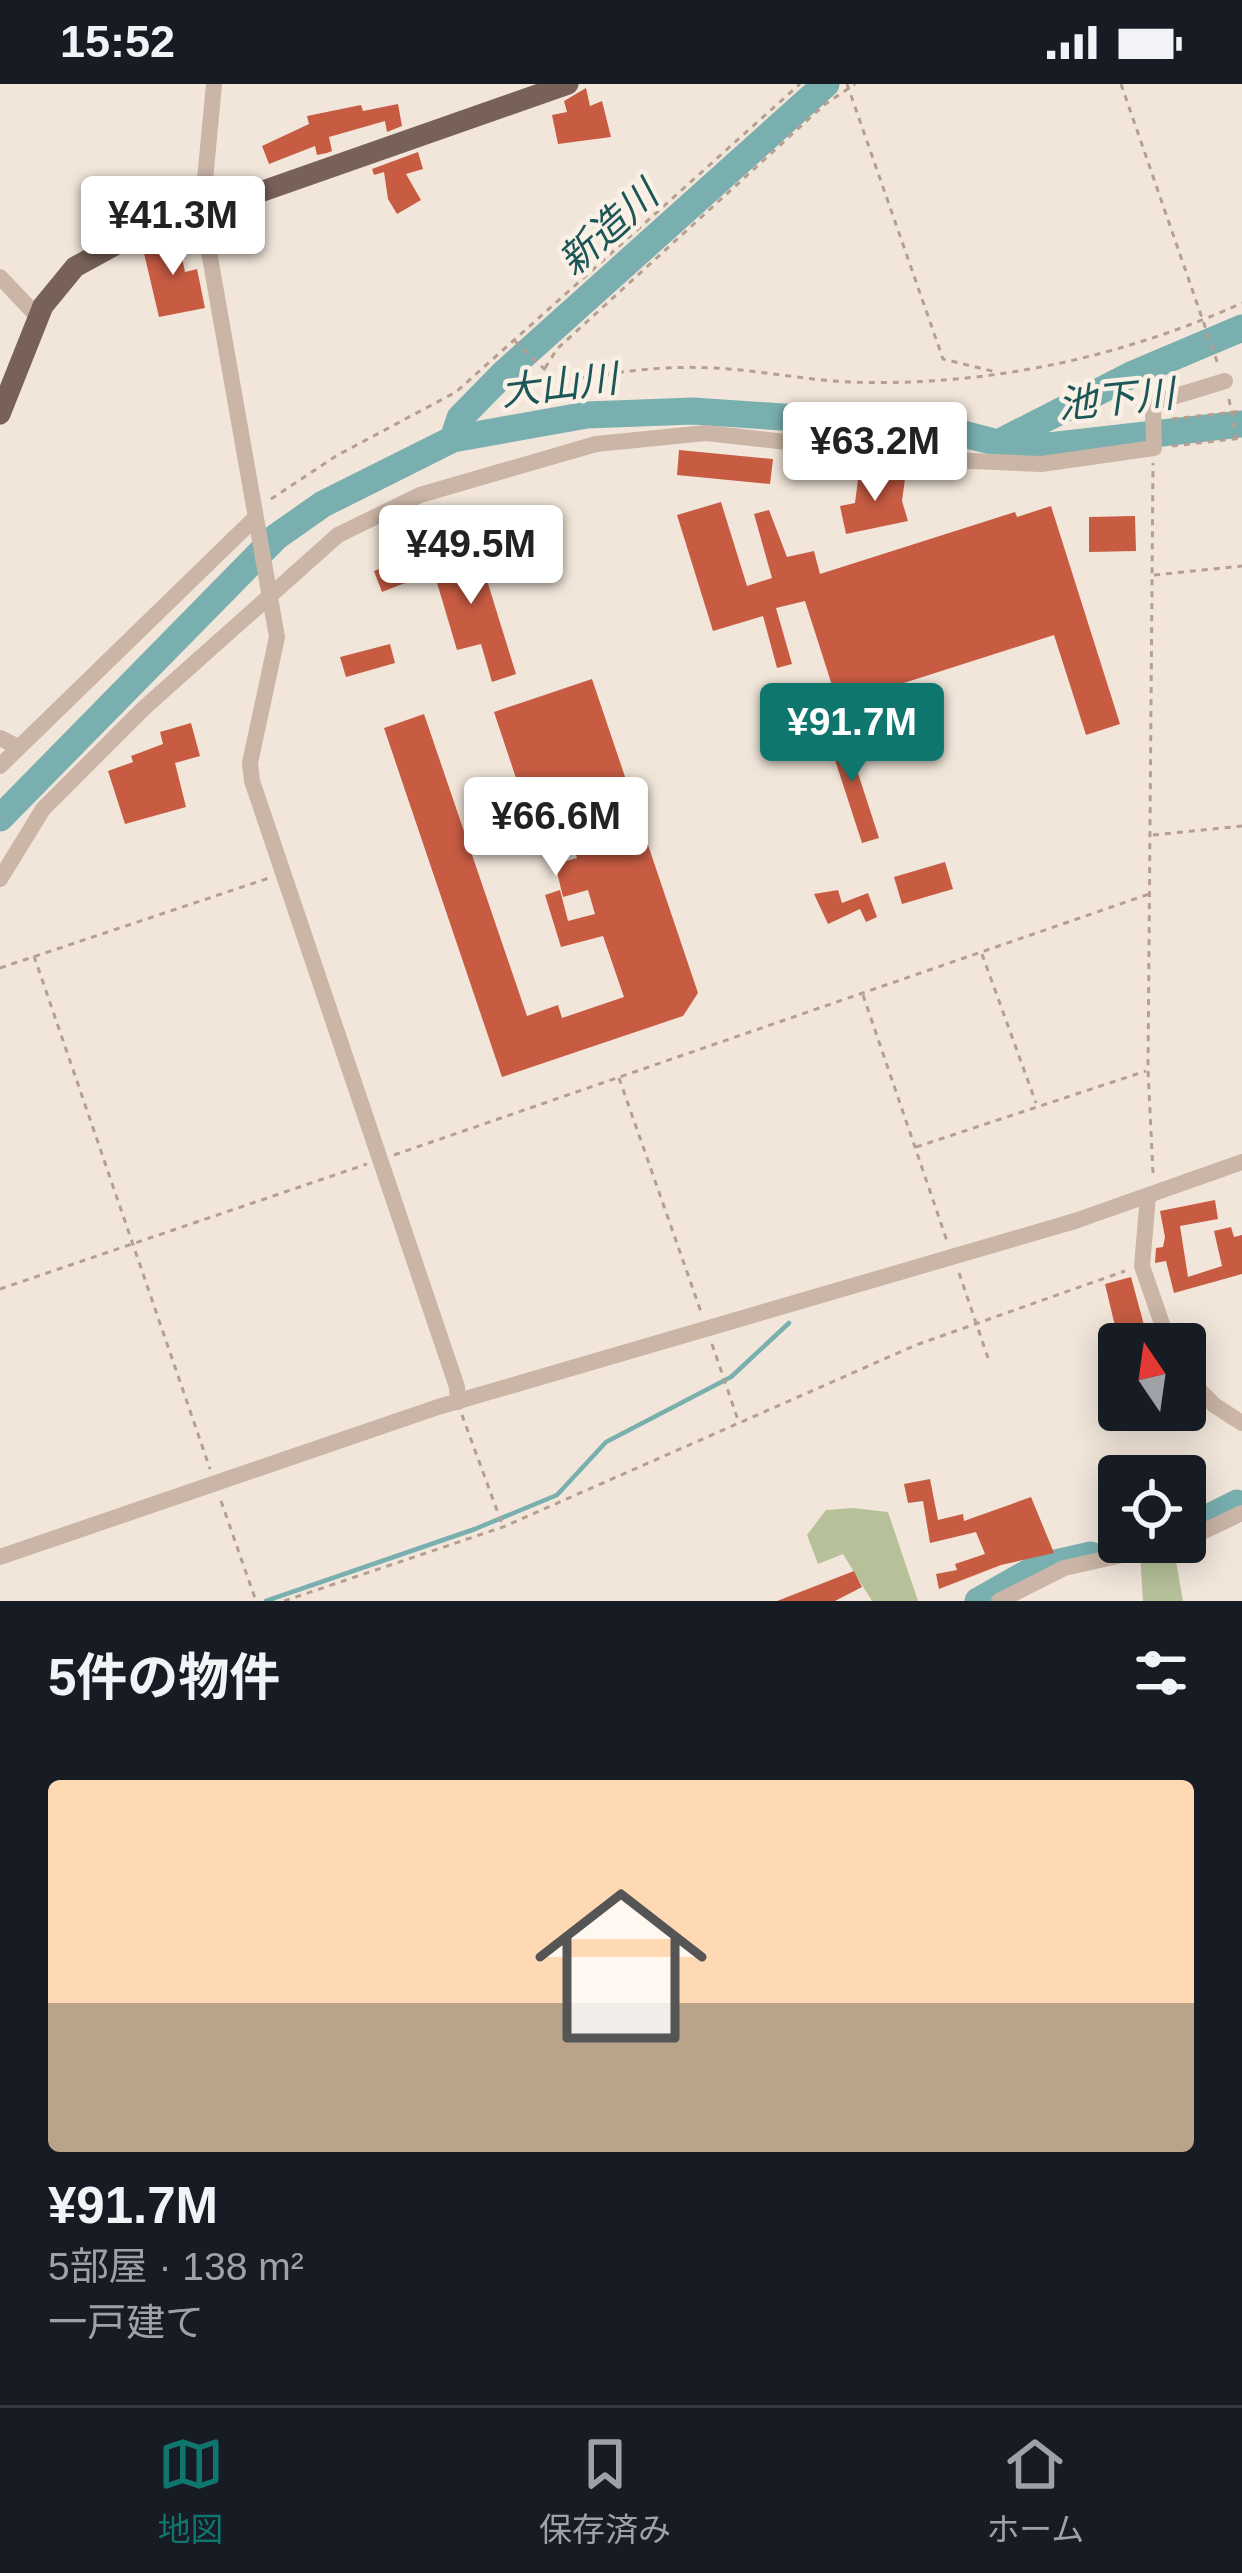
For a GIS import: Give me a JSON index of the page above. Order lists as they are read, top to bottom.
{
  "water": ["新造川", "大山川", "池下川"],
  "north": "top",
  "page": {
    "status": "15:52",
    "price": [
      "¥41.3M",
      "¥63.2M",
      "¥49.5M",
      "¥91.7M",
      "¥66.6M"
    ],
    "heading": "5件の物件",
    "list": [
      {
        "name": "¥91.7M",
        "note": "5部屋 · 138 m² · 一戸建て"
      }
    ],
    "tabs": ["地図", "保存済み", "ホーム"]
  }
}
